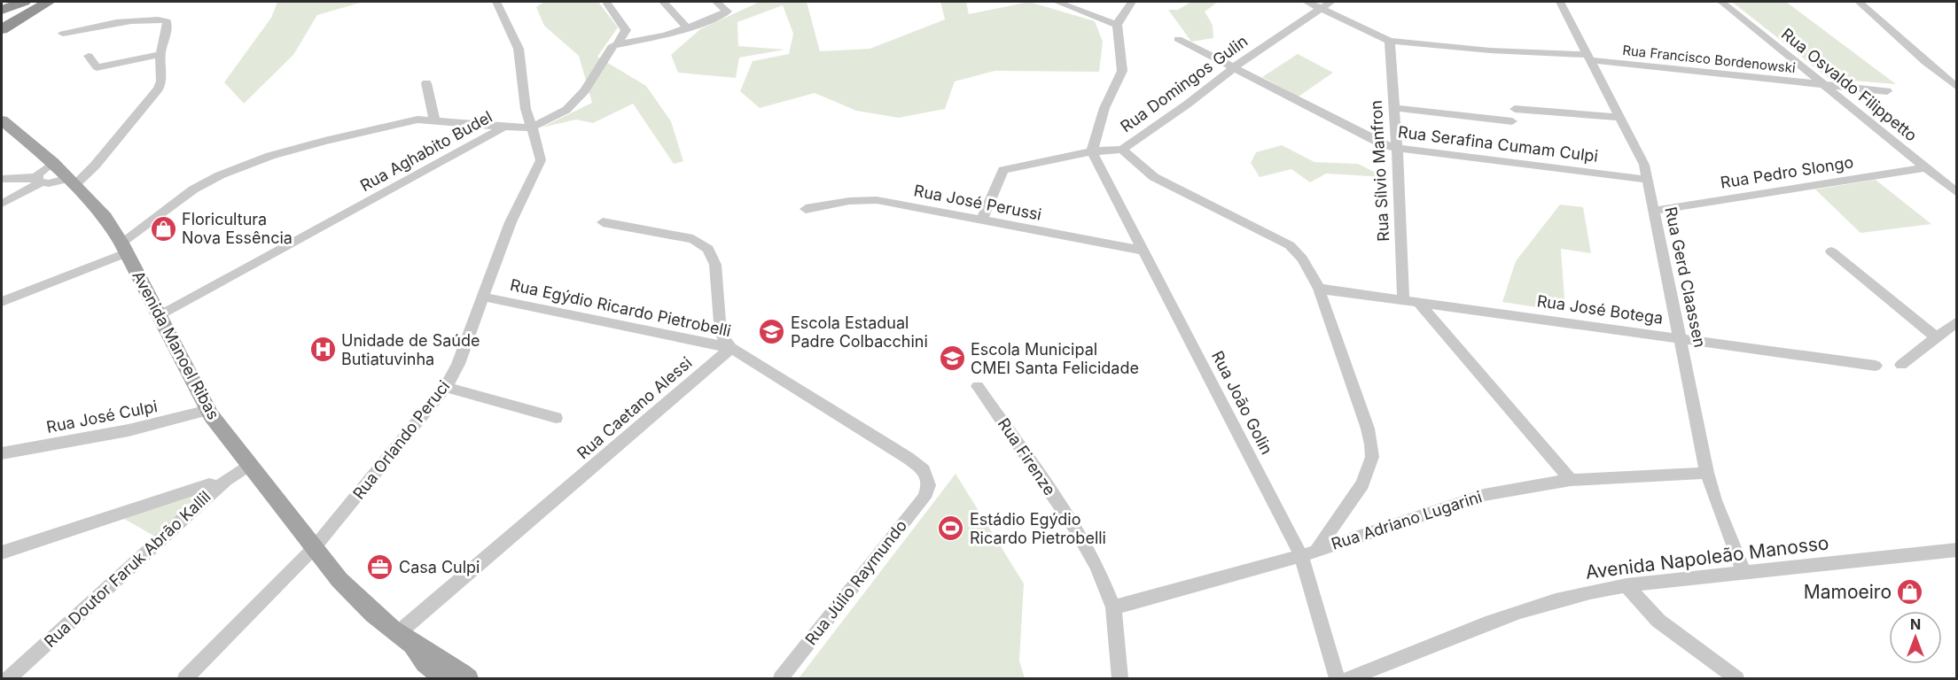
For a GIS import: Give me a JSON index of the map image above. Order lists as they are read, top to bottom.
{
  "streets": {
    "main road": ["Avenida Manoel Ribas"],
    "street": [
      "Rua Francisco Bordenowski",
      "Rua Domingos Gulin",
      "Rua Osvaldo Filippetto",
      "Rua Serafina Cumam Culpi",
      "Rua Aghabito Budel",
      "Rua Sílvio Manfron",
      "Rua Pedro Slongo",
      "Rua José Perussi",
      "Rua Gerd Claassen",
      "Rua Egýdio Ricardo Pietrobelli",
      "Rua José Botega",
      "Rua João Golin",
      "Rua Caetano Alessi",
      "Rua José Culpi",
      "Rua Orlando Peruci",
      "Rua Firenze",
      "Rua Adriano Lugarini",
      "Avenida Napoleão Manosso",
      "Rua Doutor Faruk Abrão Kallil",
      "Rua Júlio Raymundo"
    ]
  },
  "crossings": [
    ["Rua Francisco Bordenowski", "Rua Domingos Gulin"],
    ["Rua Francisco Bordenowski", "Rua Osvaldo Filippetto"],
    ["Rua Francisco Bordenowski", "Rua Sílvio Manfron"],
    ["Rua Francisco Bordenowski", "Rua Gerd Claassen"],
    ["Rua Domingos Gulin", "Rua Serafina Cumam Culpi"],
    ["Rua Domingos Gulin", "Rua José Perussi"],
    ["Rua Domingos Gulin", "Rua João Golin"],
    ["Rua Osvaldo Filippetto", "Rua Pedro Slongo"],
    ["Rua Serafina Cumam Culpi", "Rua Sílvio Manfron"],
    ["Rua Serafina Cumam Culpi", "Rua Gerd Claassen"],
    ["Rua Aghabito Budel", "Avenida Manoel Ribas"],
    ["Rua Aghabito Budel", "Rua Orlando Peruci"],
    ["Rua Sílvio Manfron", "Rua José Botega"],
    ["Rua Pedro Slongo", "Rua Gerd Claassen"],
    ["Rua José Perussi", "Rua João Golin"],
    ["Rua Gerd Claassen", "Rua José Botega"],
    ["Rua Gerd Claassen", "Rua Adriano Lugarini"],
    ["Rua Gerd Claassen", "Avenida Napoleão Manosso"],
    ["Rua Egýdio Ricardo Pietrobelli", "Rua Caetano Alessi"],
    ["Rua Egýdio Ricardo Pietrobelli", "Rua Orlando Peruci"],
    ["Rua Egýdio Ricardo Pietrobelli", "Rua Júlio Raymundo"],
    ["Avenida Manoel Ribas", "Rua Caetano Alessi"],
    ["Avenida Manoel Ribas", "Rua José Culpi"],
    ["Avenida Manoel Ribas", "Rua Orlando Peruci"],
    ["Avenida Manoel Ribas", "Rua Doutor Faruk Abrão Kallil"],
    ["Rua João Golin", "Rua Adriano Lugarini"],
    ["Rua Firenze", "Rua Adriano Lugarini"]
  ],
  "places": {
    "shop": ["Floricultura Nova Essência", "Mamoeiro"],
    "school or university": ["Escola Estadual Padre Colbacchini", "Escola Municipal CMEI Santa Felicidade"],
    "hospital": ["Unidade de Saúde Butiatuvinha"],
    "sports": ["Estádio Egýdio Ricardo Pietrobelli"],
    "office": ["Casa Culpi"]
  },
  "north": "top"
}
